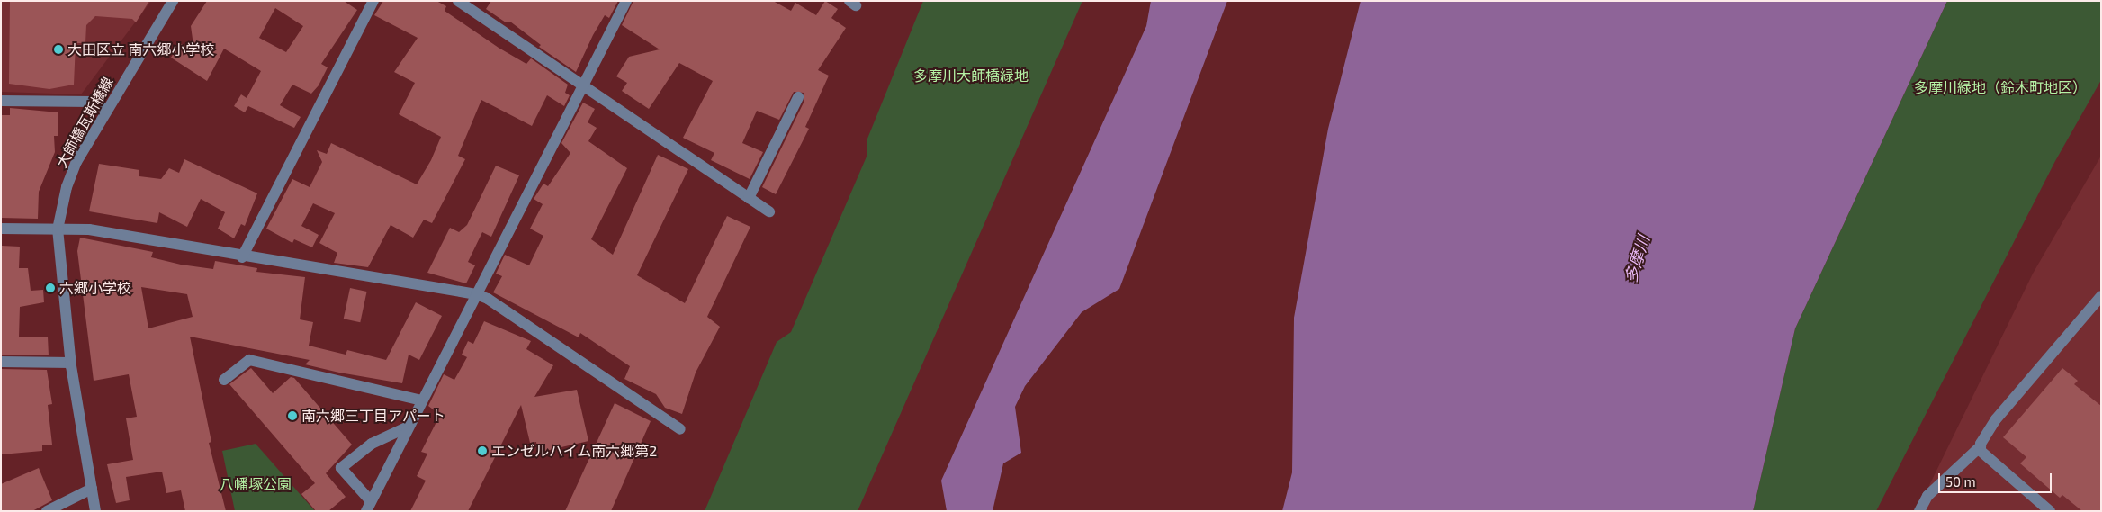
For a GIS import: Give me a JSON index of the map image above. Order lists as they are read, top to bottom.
{
  "streets": {
    "street": ["大師橋瓦斯橋線"]
  },
  "water": ["多摩川"],
  "parks": ["多摩川大師橋緑地", "多摩川緑地（鈴木町地区）", "八幡塚公園"],
  "places": [
    "大田区立 南六郷小学校",
    "六郷小学校",
    "南六郷三丁目アパート",
    "エンゼルハイム南六郷第2"
  ],
  "scale_bar": "50 m"
}
